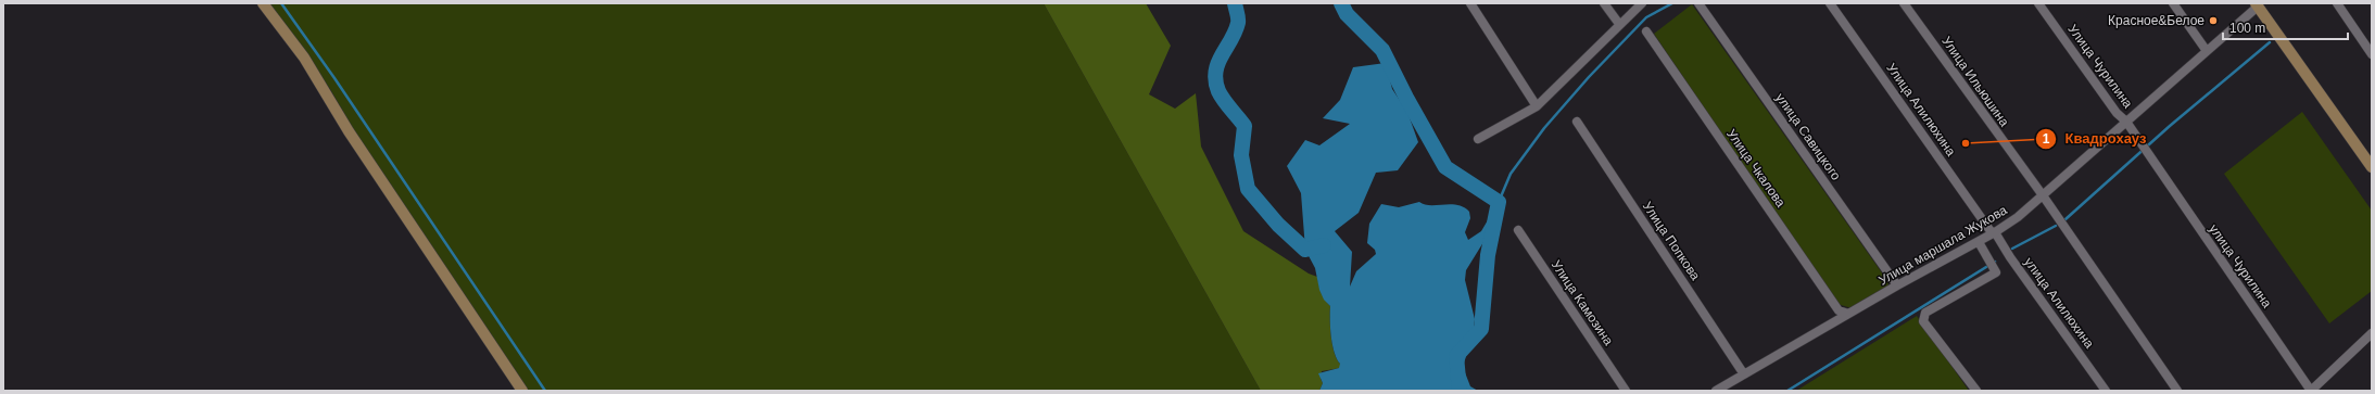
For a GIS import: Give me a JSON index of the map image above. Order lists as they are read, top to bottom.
{
  "streets": {
    "street": [
      "Улица Чурилина",
      "Улица Ильюшина",
      "Улица Алилюхина",
      "улица Савицкого",
      "Улица Чкалова",
      "Улица Попкова",
      "Улица маршала Жукова",
      "улица Чурилина",
      "Улица Камозина",
      "улица Алилюхина"
    ]
  },
  "crossings": [
    ["Улица Чурилина", "Улица маршала Жукова"],
    ["Улица Чурилина", "улица Чурилина"],
    ["Улица Ильюшина", "Улица маршала Жукова"],
    ["Улица Алилюхина", "Улица маршала Жукова"],
    ["Улица Алилюхина", "улица Алилюхина"],
    ["улица Савицкого", "Улица маршала Жукова"],
    ["Улица Чкалова", "Улица маршала Жукова"],
    ["Улица Попкова", "Улица маршала Жукова"],
    ["Улица маршала Жукова", "улица Алилюхина"]
  ],
  "places": ["Красное&Белое", "Квадрохауз"],
  "scale_bar": "100 m"
}
